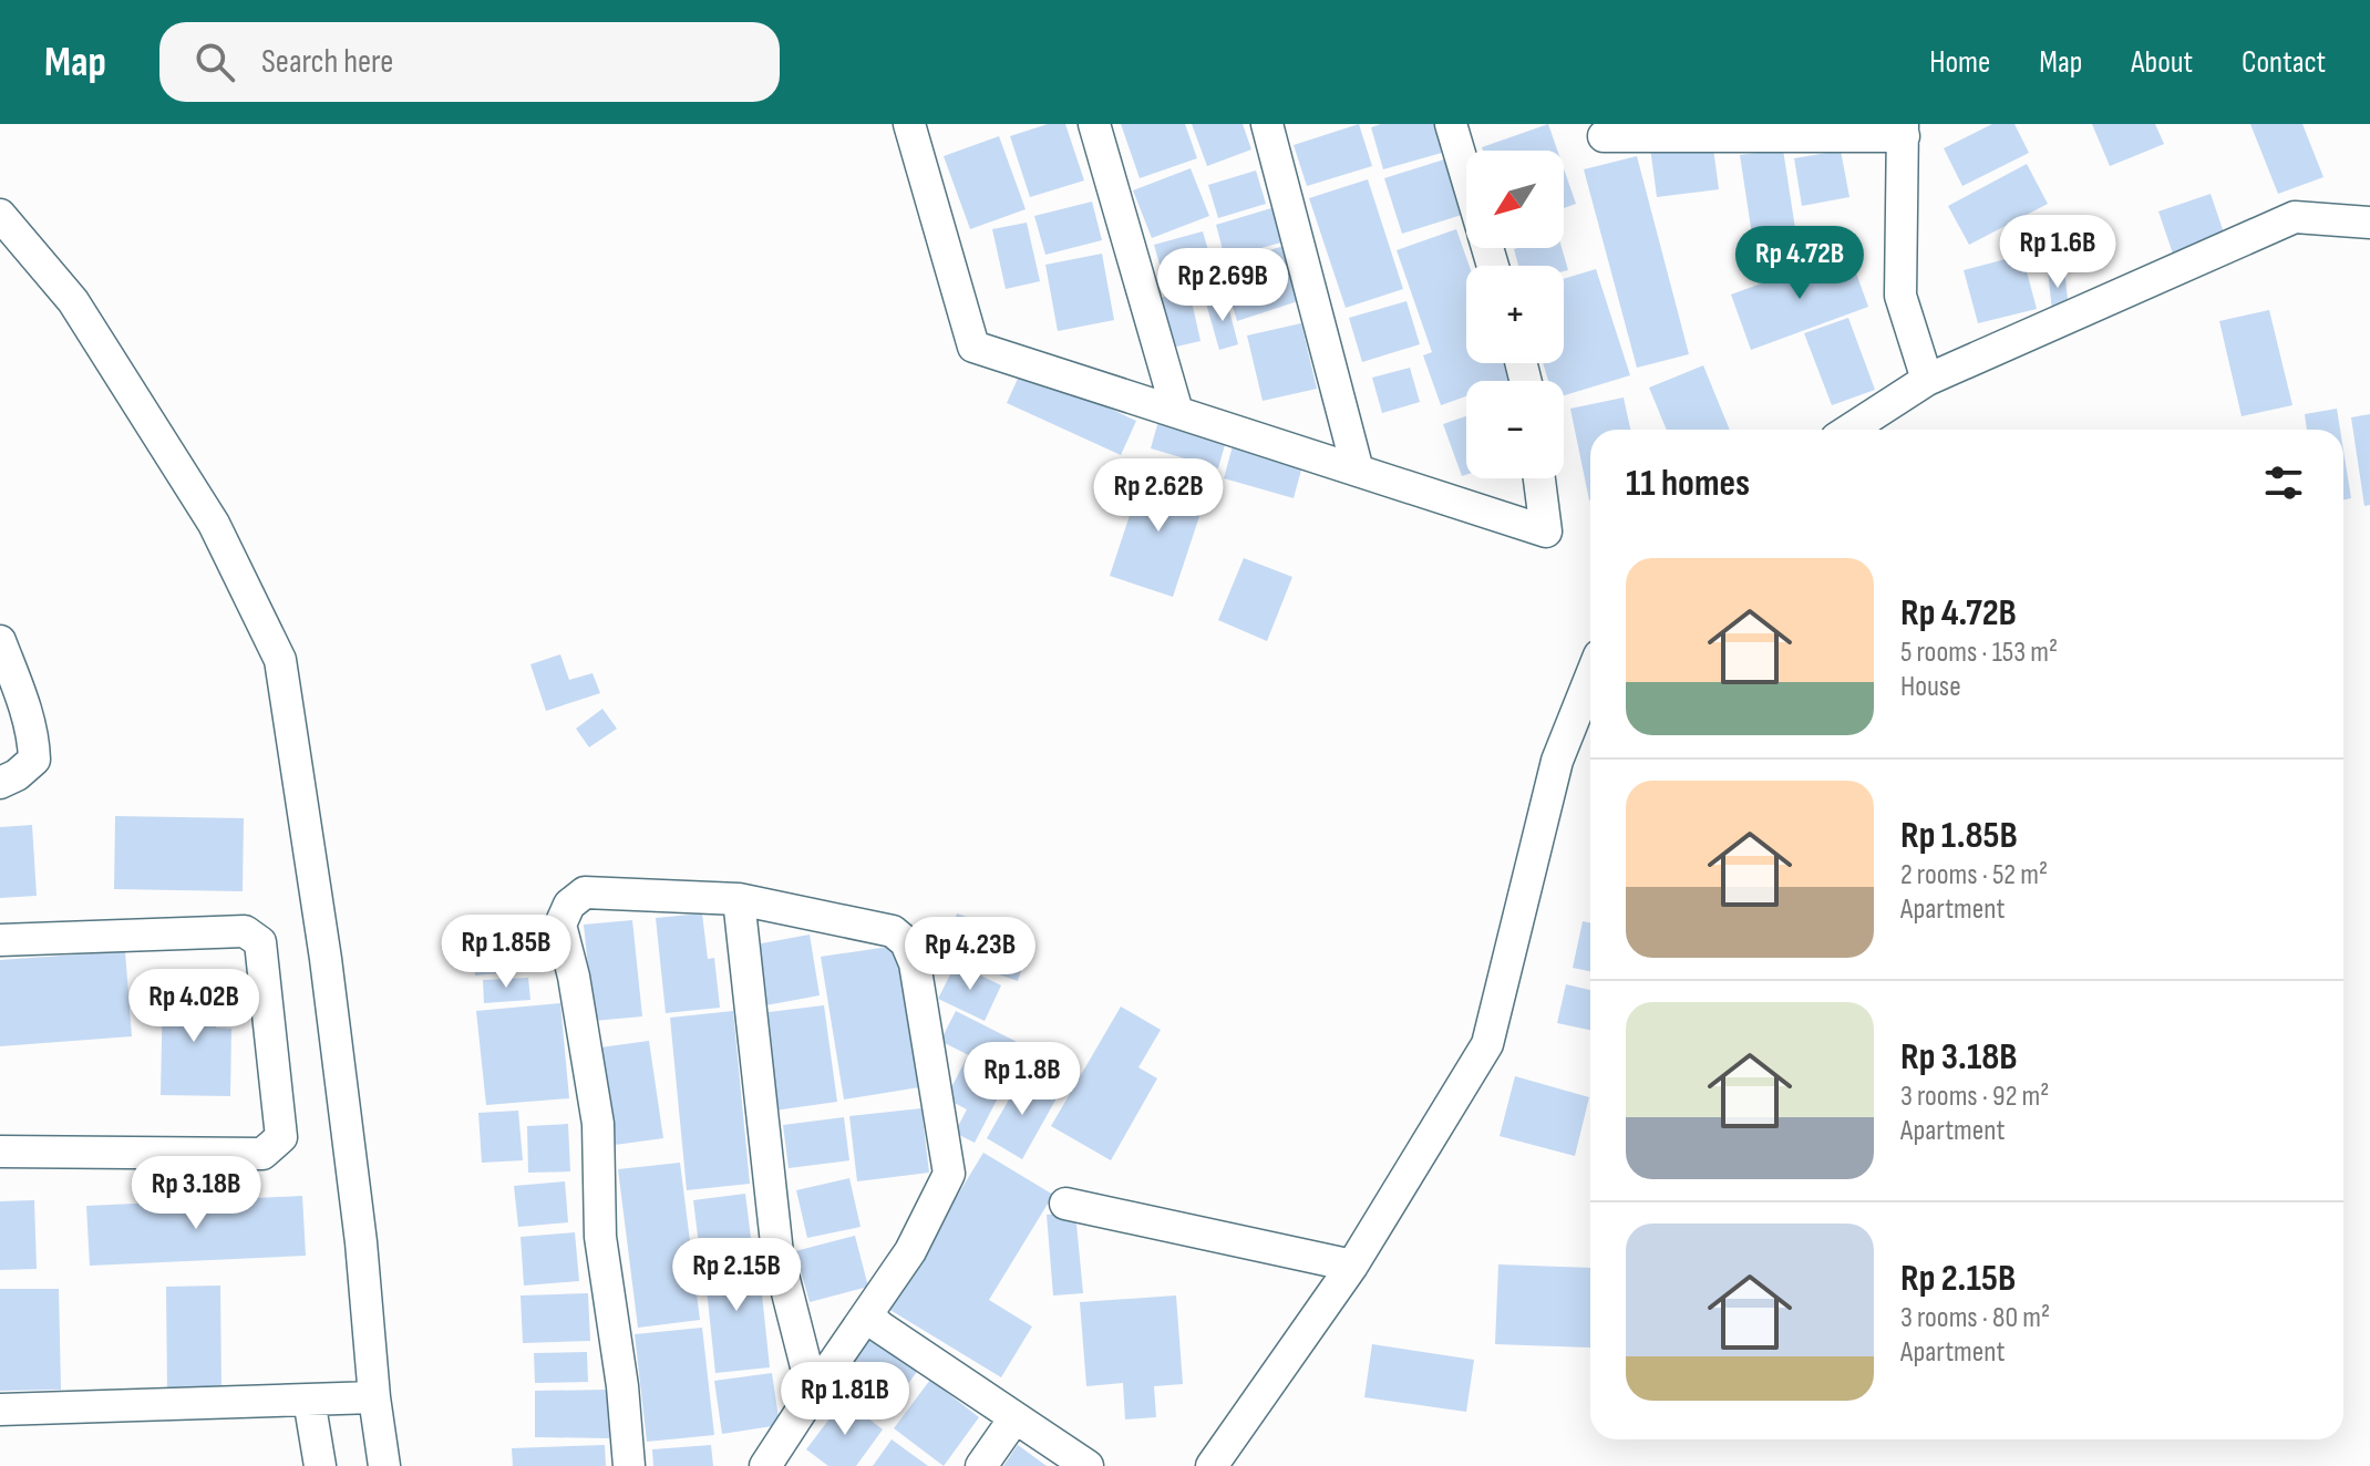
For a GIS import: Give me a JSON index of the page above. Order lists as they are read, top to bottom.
{
  "north": "bottom left",
  "page": {
    "header": "Map",
    "search": "Search here",
    "nav": [
      "Home",
      "Map",
      "About",
      "Contact"
    ],
    "map_buttons": ["+", "−"],
    "price": [
      "Rp 1.6B",
      "Rp 4.72B",
      "Rp 2.69B",
      "Rp 2.62B",
      "Rp 1.85B",
      "Rp 4.23B",
      "Rp 4.02B",
      "Rp 1.8B",
      "Rp 3.18B",
      "Rp 2.15B",
      "Rp 1.81B"
    ],
    "heading": "11 homes",
    "list": [
      {
        "name": "Rp 4.72B",
        "note": "5 rooms · 153 m² · House"
      },
      {
        "name": "Rp 1.85B",
        "note": "2 rooms · 52 m² · Apartment"
      },
      {
        "name": "Rp 3.18B",
        "note": "3 rooms · 92 m² · Apartment"
      },
      {
        "name": "Rp 2.15B",
        "note": "3 rooms · 80 m² · Apartment"
      }
    ]
  }
}
